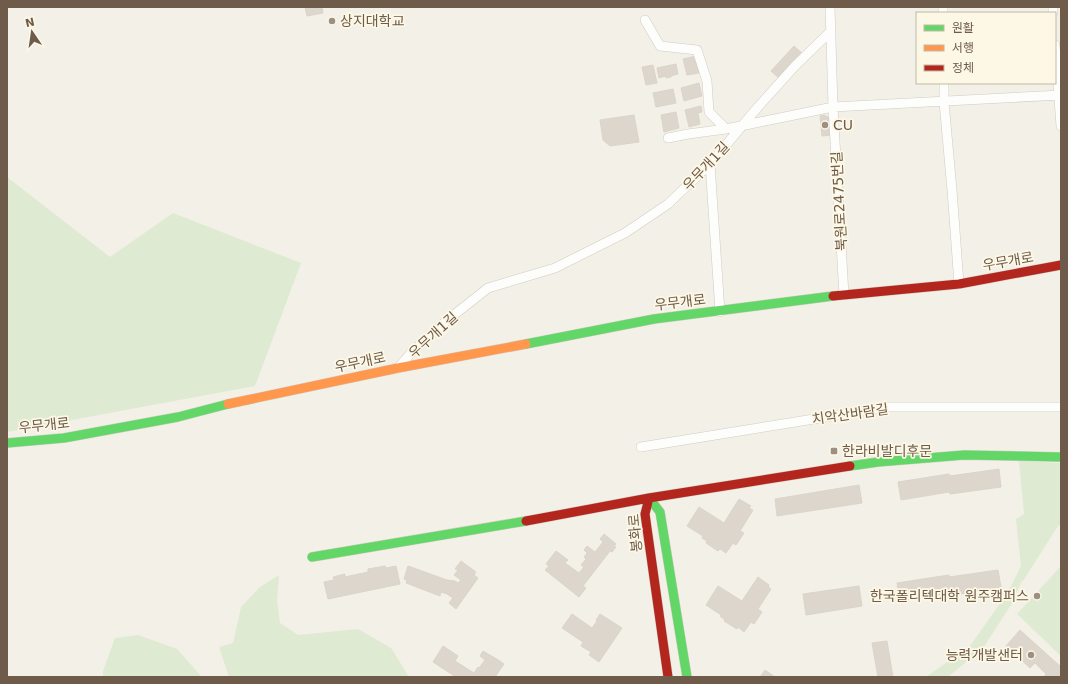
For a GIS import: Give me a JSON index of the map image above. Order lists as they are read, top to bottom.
{
  "streets": {
    "street": [
      "우무개1길",
      "북원로2475번길",
      "우무개로",
      "치악산바람길",
      "봉화로"
    ]
  },
  "crossings": [
    ["우무개1길", "북원로2475번길"],
    ["우무개1길", "우무개로"],
    ["북원로2475번길", "우무개로"]
  ],
  "places": {
    "other": [
      "상지대학교",
      "CU",
      "한국폴리텍대학 원주캠퍼스",
      "능력개발샌터"
    ],
    "transit": ["한라비발디후문"]
  },
  "legend": ["원활", "서행", "정체"],
  "north": "top"
}
